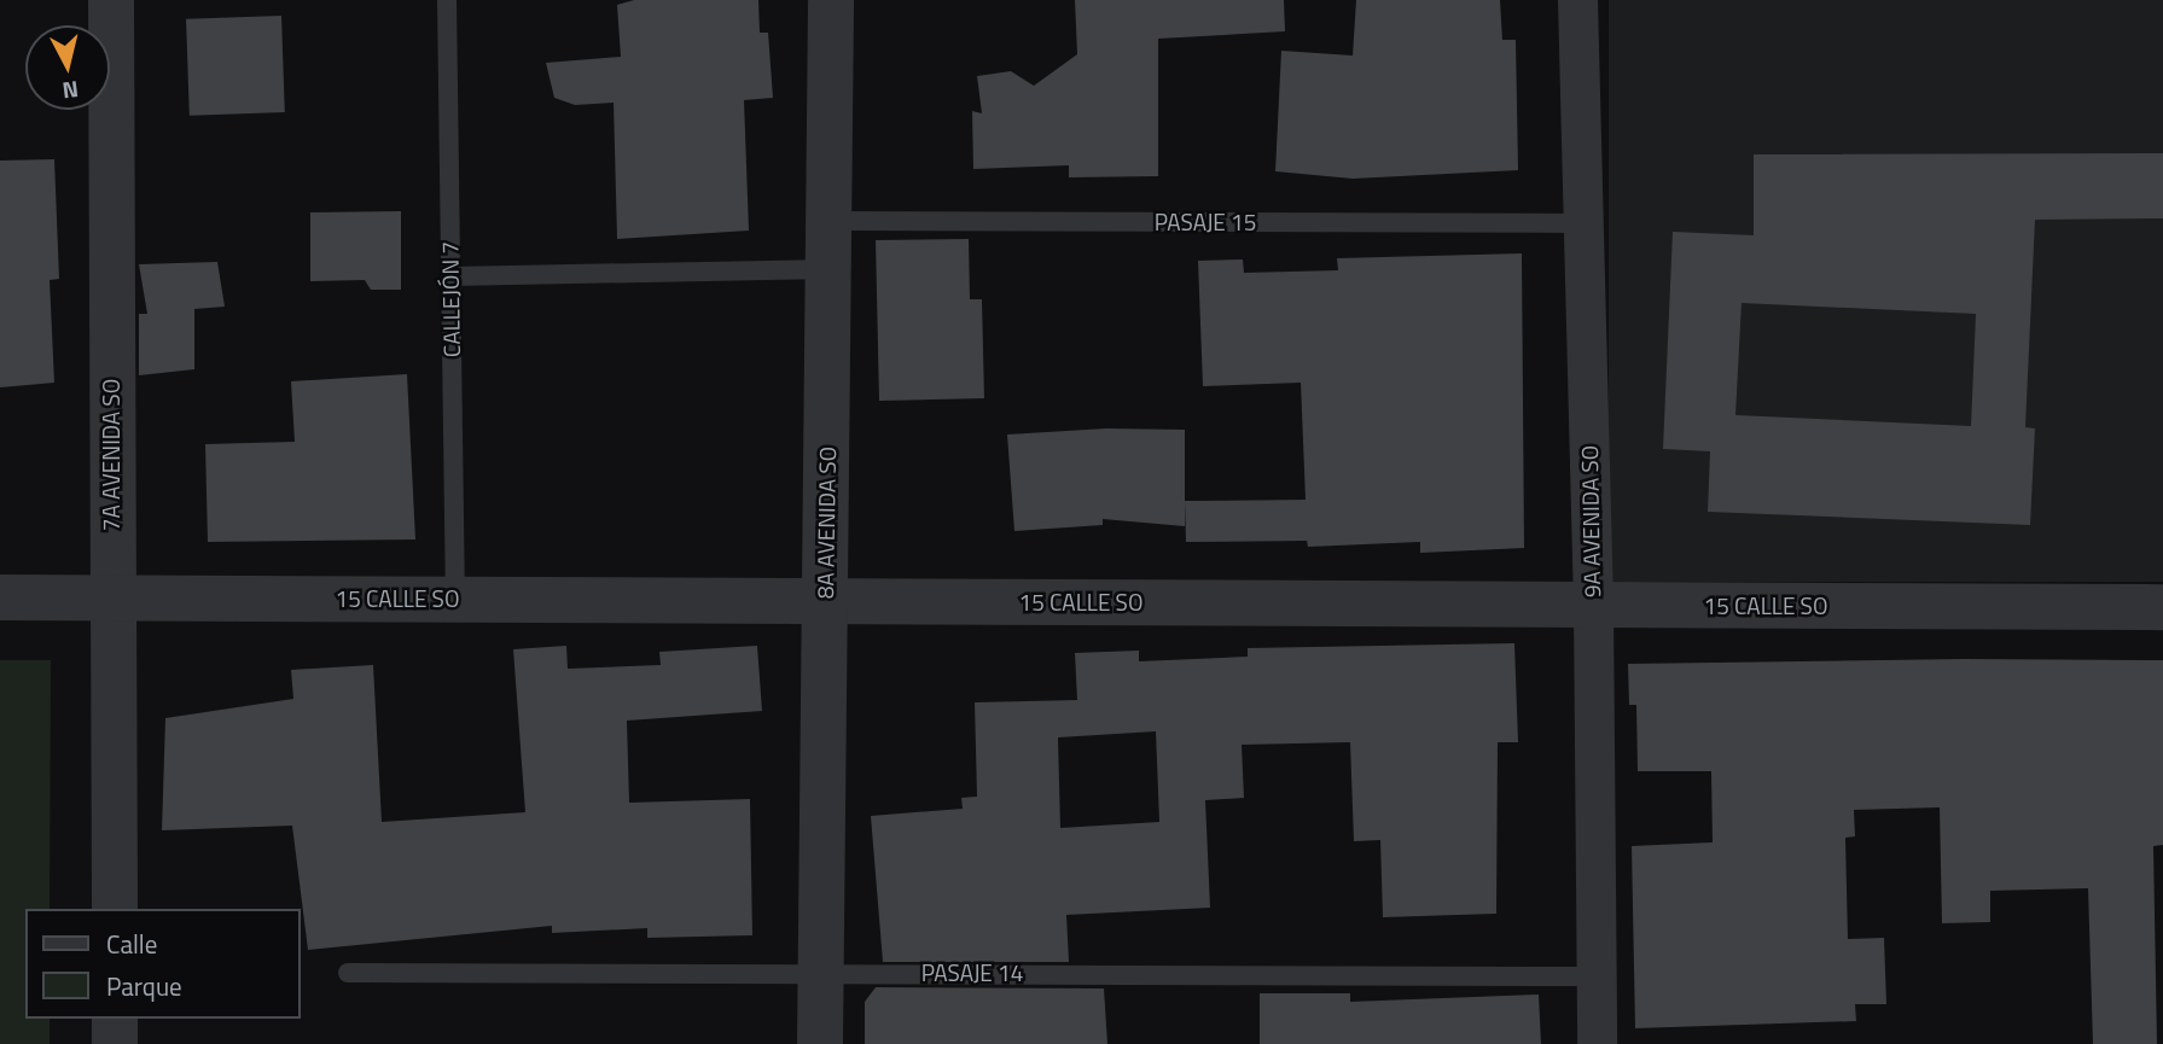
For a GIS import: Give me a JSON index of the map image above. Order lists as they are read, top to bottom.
{
  "streets": {
    "street": [
      "7A AVENIDA SO",
      "9A AVENIDA SO",
      "8A AVENIDA SO",
      "15 CALLE SO"
    ],
    "lane": ["PASAJE 15", "CALLEJÓN 7", "PASAJE 14"]
  },
  "crossings": [
    ["PASAJE 15", "9A AVENIDA SO"],
    ["PASAJE 15", "8A AVENIDA SO"],
    ["CALLEJÓN 7", "15 CALLE SO"],
    ["7A AVENIDA SO", "15 CALLE SO"],
    ["9A AVENIDA SO", "15 CALLE SO"],
    ["9A AVENIDA SO", "PASAJE 14"],
    ["8A AVENIDA SO", "15 CALLE SO"],
    ["8A AVENIDA SO", "PASAJE 14"]
  ],
  "legend": ["Calle", "Parque"],
  "north": "bottom"
}
